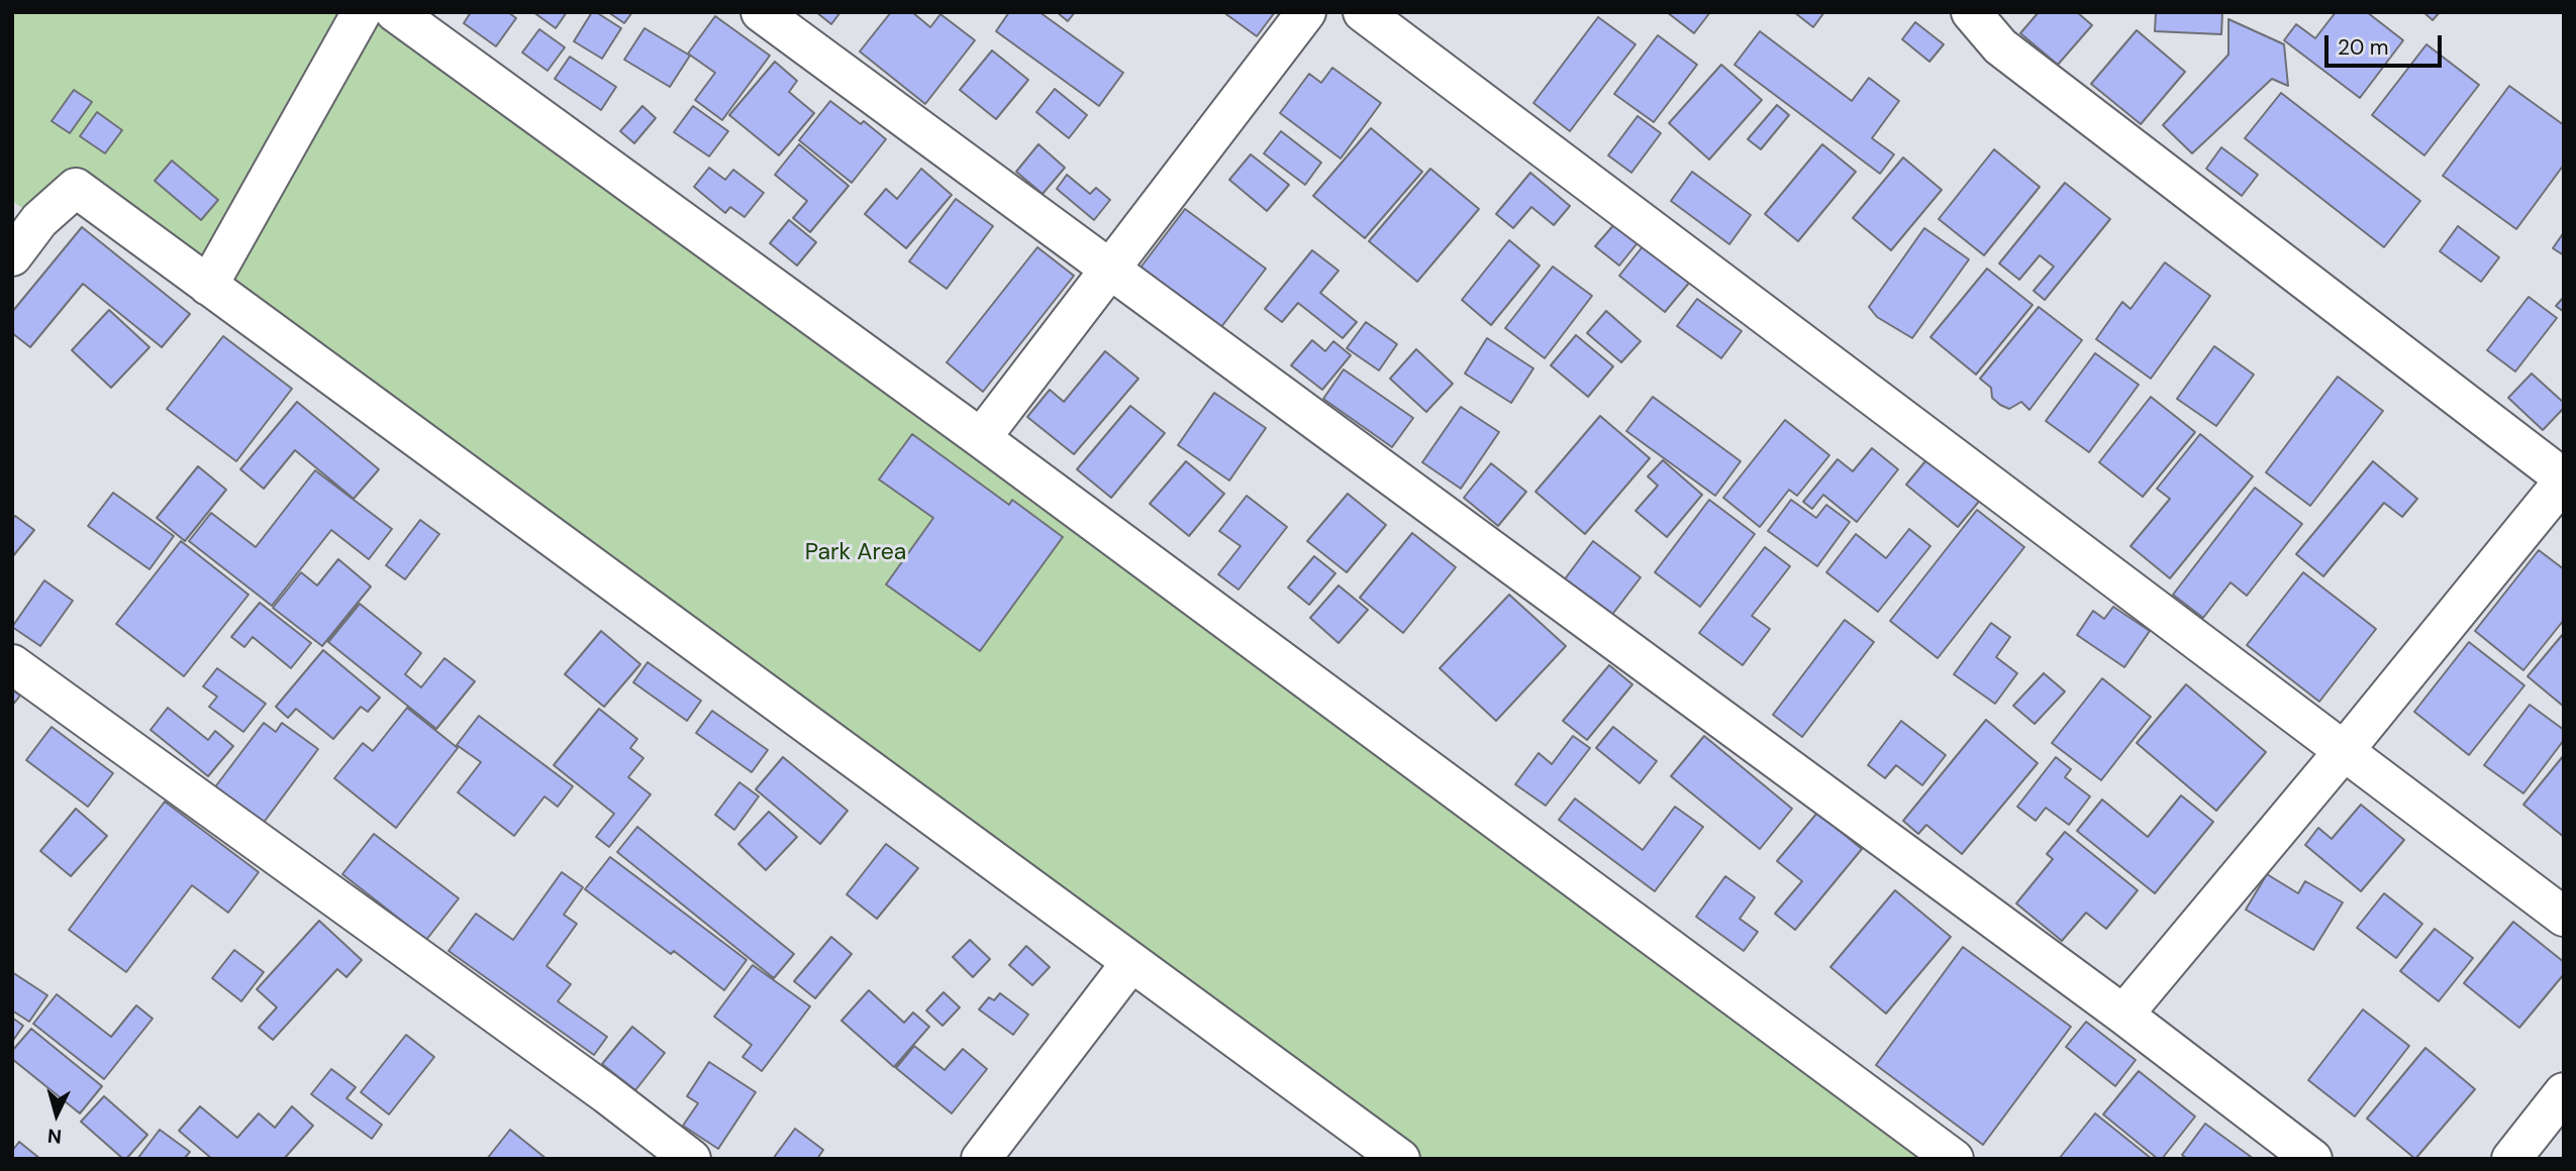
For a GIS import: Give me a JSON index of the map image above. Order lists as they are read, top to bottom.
{
  "parks": ["Park Area"],
  "scale_bar": "20 m",
  "north": "bottom"
}
